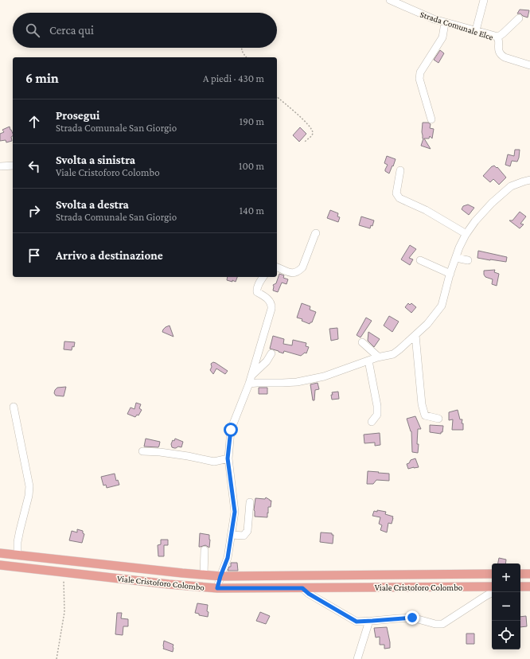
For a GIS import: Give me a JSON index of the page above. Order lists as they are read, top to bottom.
{
  "streets": {
    "main road": ["Viale Cristoforo Colombo"],
    "street": ["Strada Comunale Elce"]
  },
  "page": {
    "search": "Cerca qui",
    "heading": ["6 min", "A piedi · 430 m"],
    "list": [
      ["Prosegui", "Strada Comunale San Giorgio", "190 m"],
      ["Svolta a sinistra", "Viale Cristoforo Colombo", "100 m"],
      ["Svolta a destra", "Strada Comunale San Giorgio", "140 m"],
      "Arrivo a destinazione"
    ],
    "map_buttons": ["+", "−"]
  }
}
